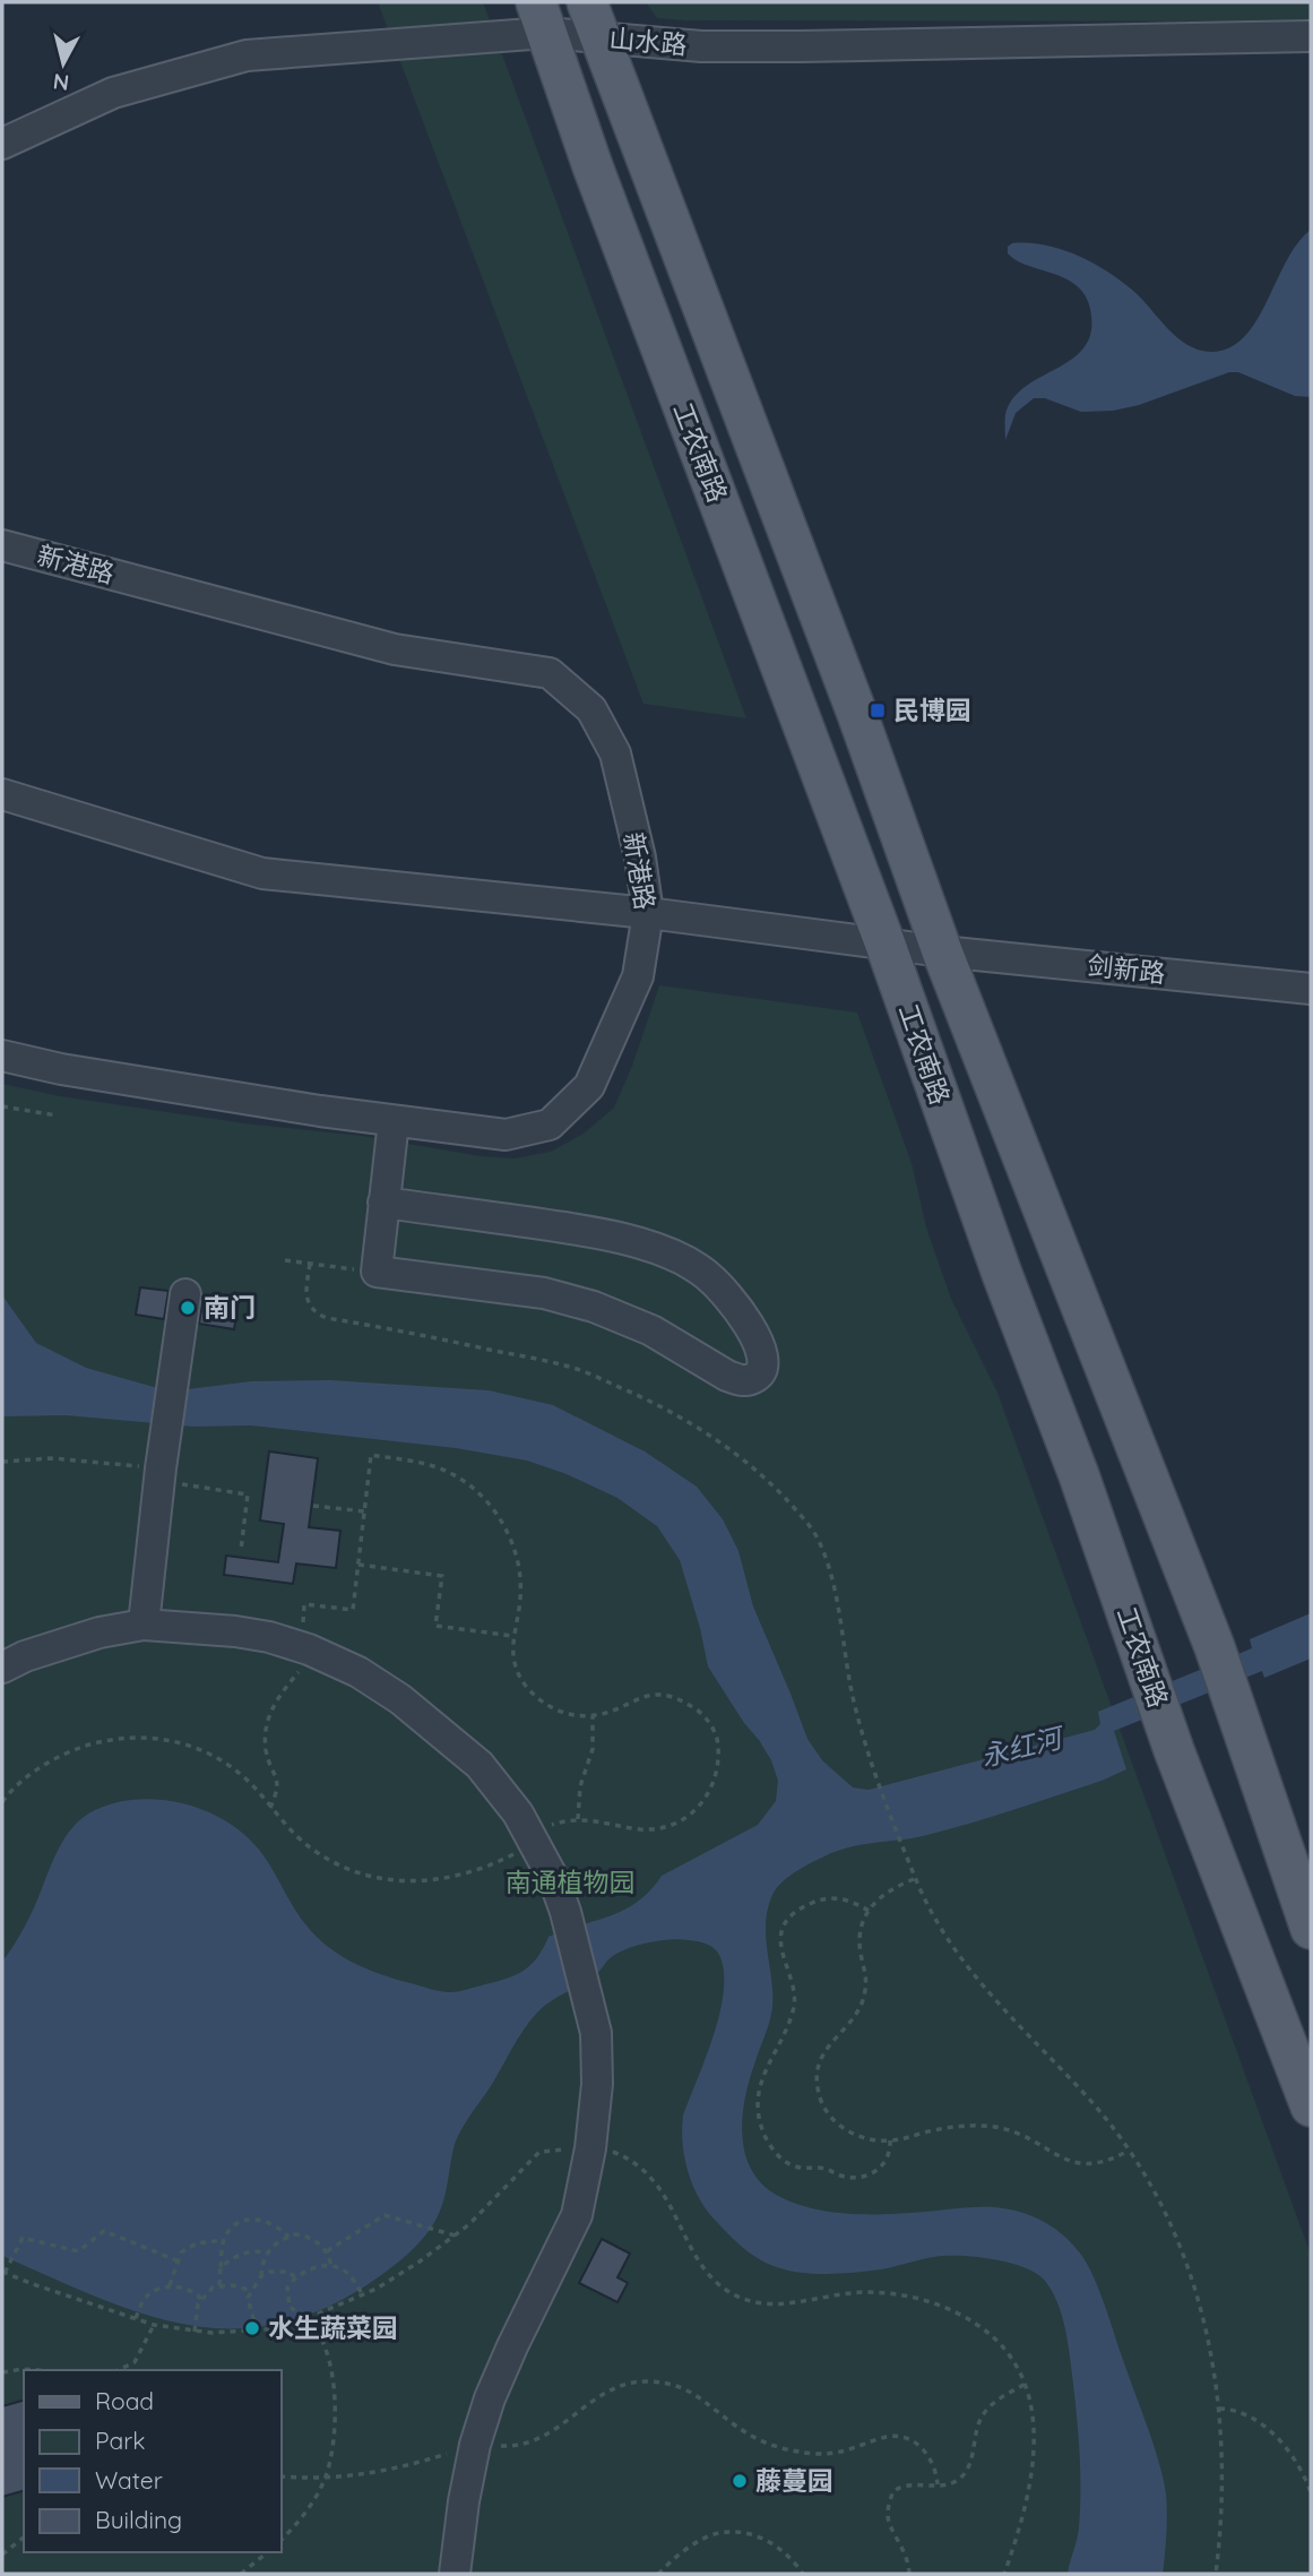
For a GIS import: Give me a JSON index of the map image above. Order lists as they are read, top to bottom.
{
  "streets": {
    "main road": ["工农南路"],
    "street": ["山水路", "新港路", "剑新路"]
  },
  "crossings": [
    ["山水路", "工农南路"],
    ["工农南路", "剑新路"],
    ["新港路", "剑新路"]
  ],
  "water": ["永红河"],
  "parks": ["南通植物园"],
  "places": {
    "transit": ["民博园"],
    "other": ["南门", "水生蔬菜园", "藤蔓园"]
  },
  "legend": [
    "Road",
    "Park",
    "Water",
    "Building"
  ],
  "north": "bottom"
}
